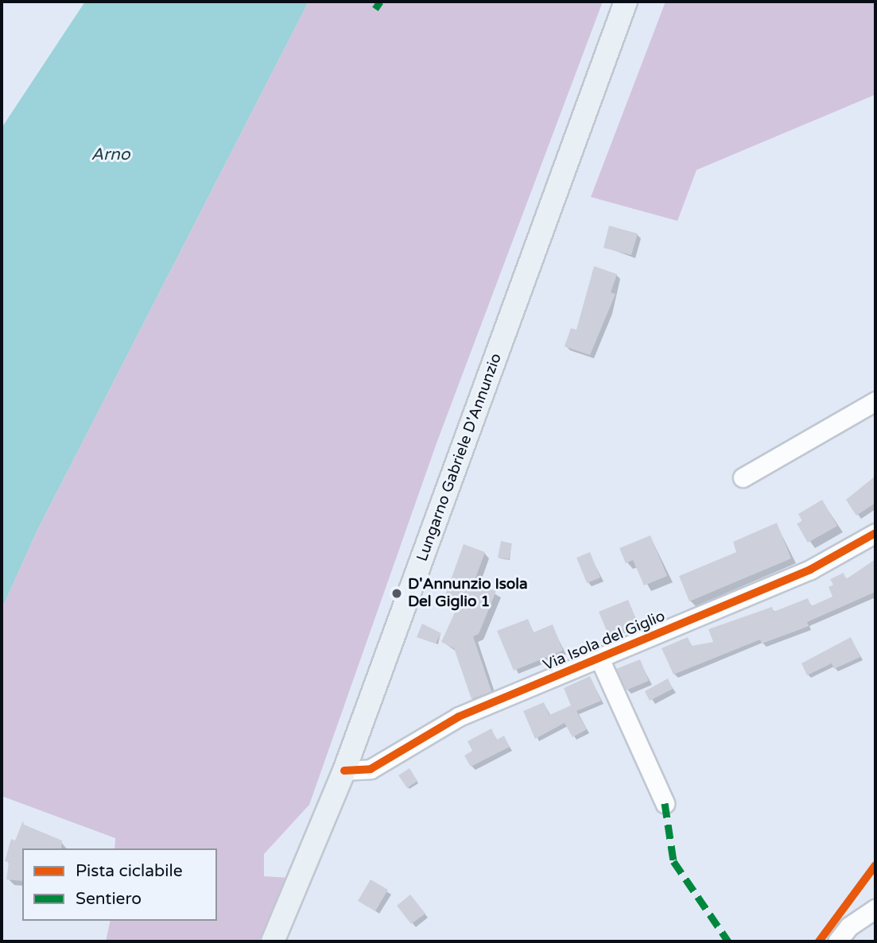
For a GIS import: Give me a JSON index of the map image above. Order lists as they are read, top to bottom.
{
  "streets": {
    "main road": ["Lungarno Gabriele D'Annunzio"],
    "street": ["Via Isola del Giglio"]
  },
  "crossings": [
    ["Lungarno Gabriele D'Annunzio", "Via Isola del Giglio"]
  ],
  "water": ["Arno"],
  "places": ["D'Annunzio Isola Del Giglio 1"],
  "legend": ["Pista ciclabile", "Sentiero"]
}
